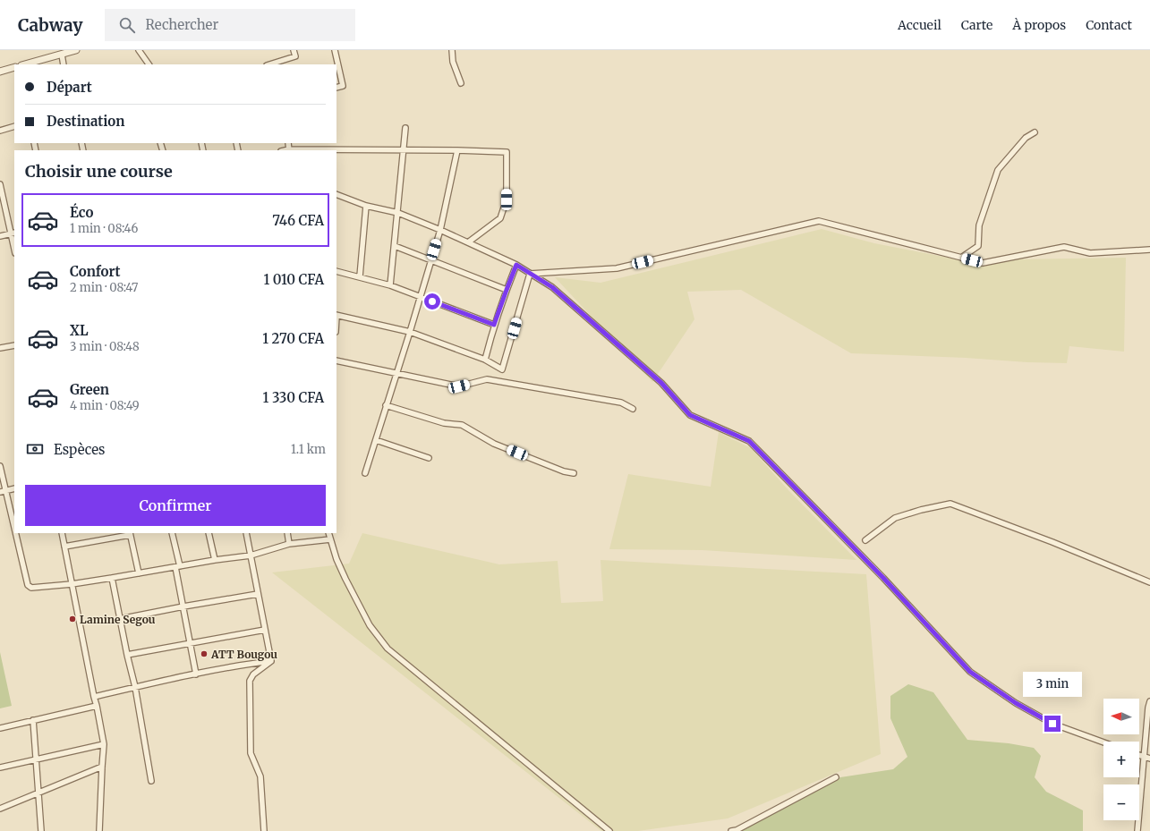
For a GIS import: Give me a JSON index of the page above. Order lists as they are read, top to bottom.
{
  "places": ["Lamine Segou", "ATT Bougou"],
  "north": "left",
  "page": {
    "header": "Cabway",
    "search": "Rechercher",
    "nav": [
      "Accueil",
      "Carte",
      "À propos",
      "Contact"
    ],
    "banner": ["Départ", "Destination"],
    "heading": "Choisir une course",
    "list": [
      {
        "name": "Éco",
        "note": "1 min · 08:46",
        "value": "746 CFA"
      },
      {
        "name": "Confort",
        "note": "2 min · 08:47",
        "value": "1 010 CFA"
      },
      {
        "name": "XL",
        "note": "3 min · 08:48",
        "value": "1 270 CFA"
      },
      {
        "name": "Green",
        "note": "4 min · 08:49",
        "value": "1 330 CFA"
      }
    ],
    "pay": ["Espèces", "1.1 km"],
    "buttons": "Confirmer",
    "bubble": "3 min",
    "map_buttons": ["+", "−"]
  }
}
